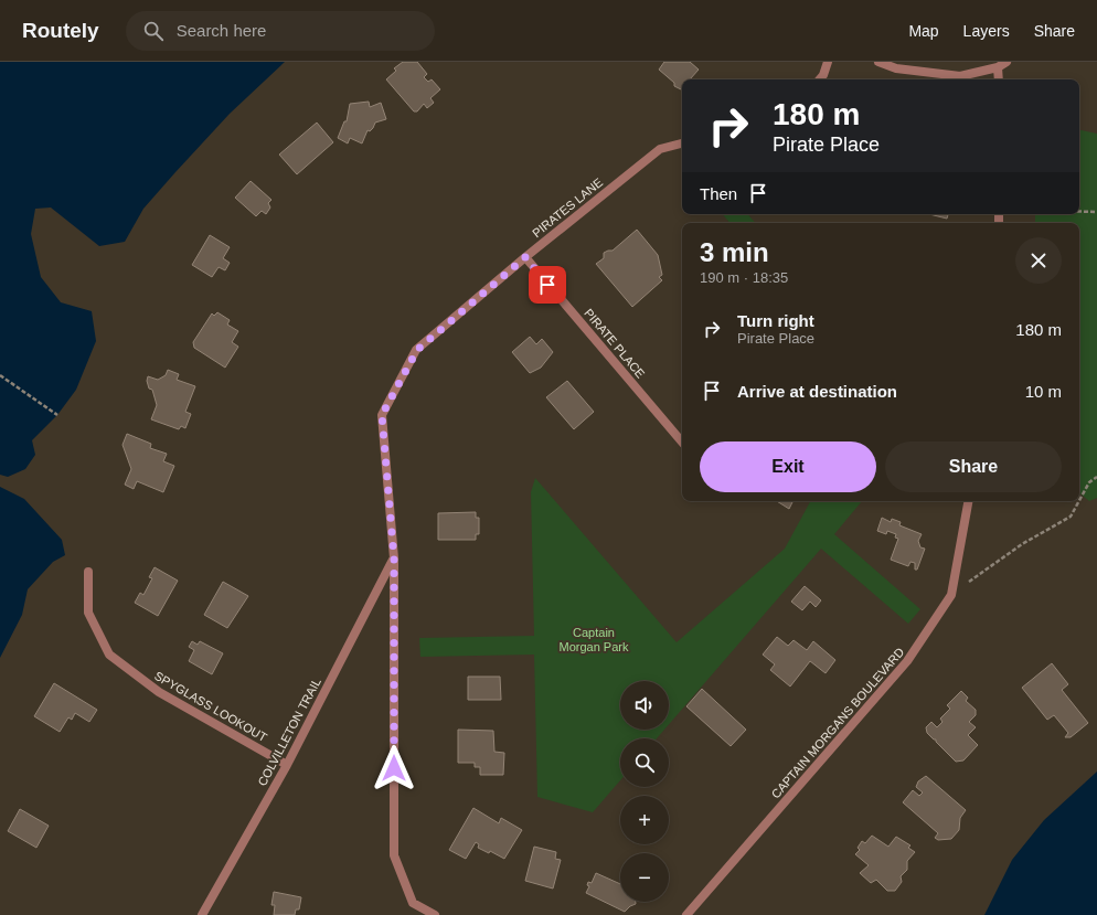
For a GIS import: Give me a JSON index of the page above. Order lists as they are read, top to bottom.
{
  "streets": {
    "street": [
      "PIRATES LANE",
      "PIRATE PLACE",
      "SPYGLASS LOOKOUT",
      "CAPTAIN MORGANS BOULEVARD",
      "COLVILLETON TRAIL"
    ]
  },
  "crossings": [
    ["PIRATES LANE", "PIRATE PLACE"],
    ["PIRATES LANE", "COLVILLETON TRAIL"],
    ["SPYGLASS LOOKOUT", "COLVILLETON TRAIL"]
  ],
  "parks": ["Captain Morgan Park"],
  "page": {
    "header": "Routely",
    "search": "Search here",
    "nav": ["Map", "Layers", "Share"],
    "turn": ["180 m", "Pirate Place"],
    "then": "Then",
    "heading": ["3 min", "190 m · 18:35"],
    "list": [
      {
        "name": "Turn right",
        "note": "Pirate Place",
        "value": "180 m"
      },
      {
        "name": "Arrive at destination",
        "value": "10 m"
      }
    ],
    "buttons": ["Exit", "Share"],
    "map_buttons": ["+", "−"]
  }
}
